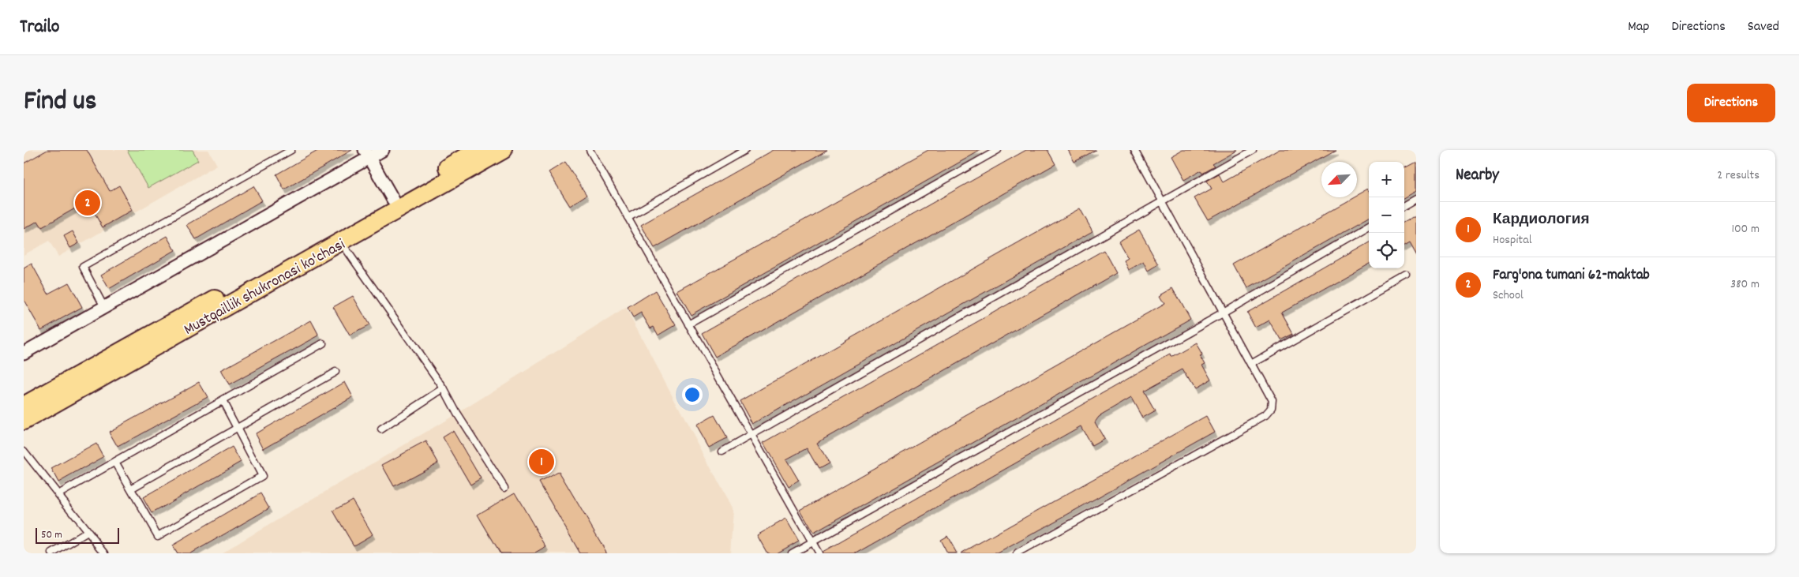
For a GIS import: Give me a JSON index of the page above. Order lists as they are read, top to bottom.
{
  "streets": {
    "main road": ["Mustqaillik shukronasi ko'chasi"]
  },
  "scale_bar": "50 m",
  "north": "bottom left",
  "page": {
    "header": "Trailo",
    "nav": ["Map", "Directions", "Saved"],
    "title": "Find us",
    "buttons": "Directions",
    "heading": ["Nearby", "2 results"],
    "map_buttons": ["+", "−"],
    "pins": ["2", "1"],
    "list": [
      {
        "mark": "1",
        "name": "Кардиология",
        "note": "Hospital",
        "value": "100 m"
      },
      {
        "mark": "2",
        "name": "Farg'ona tumani 62-maktab",
        "note": "School",
        "value": "380 m"
      }
    ],
    "scale": "50 m"
  }
}
